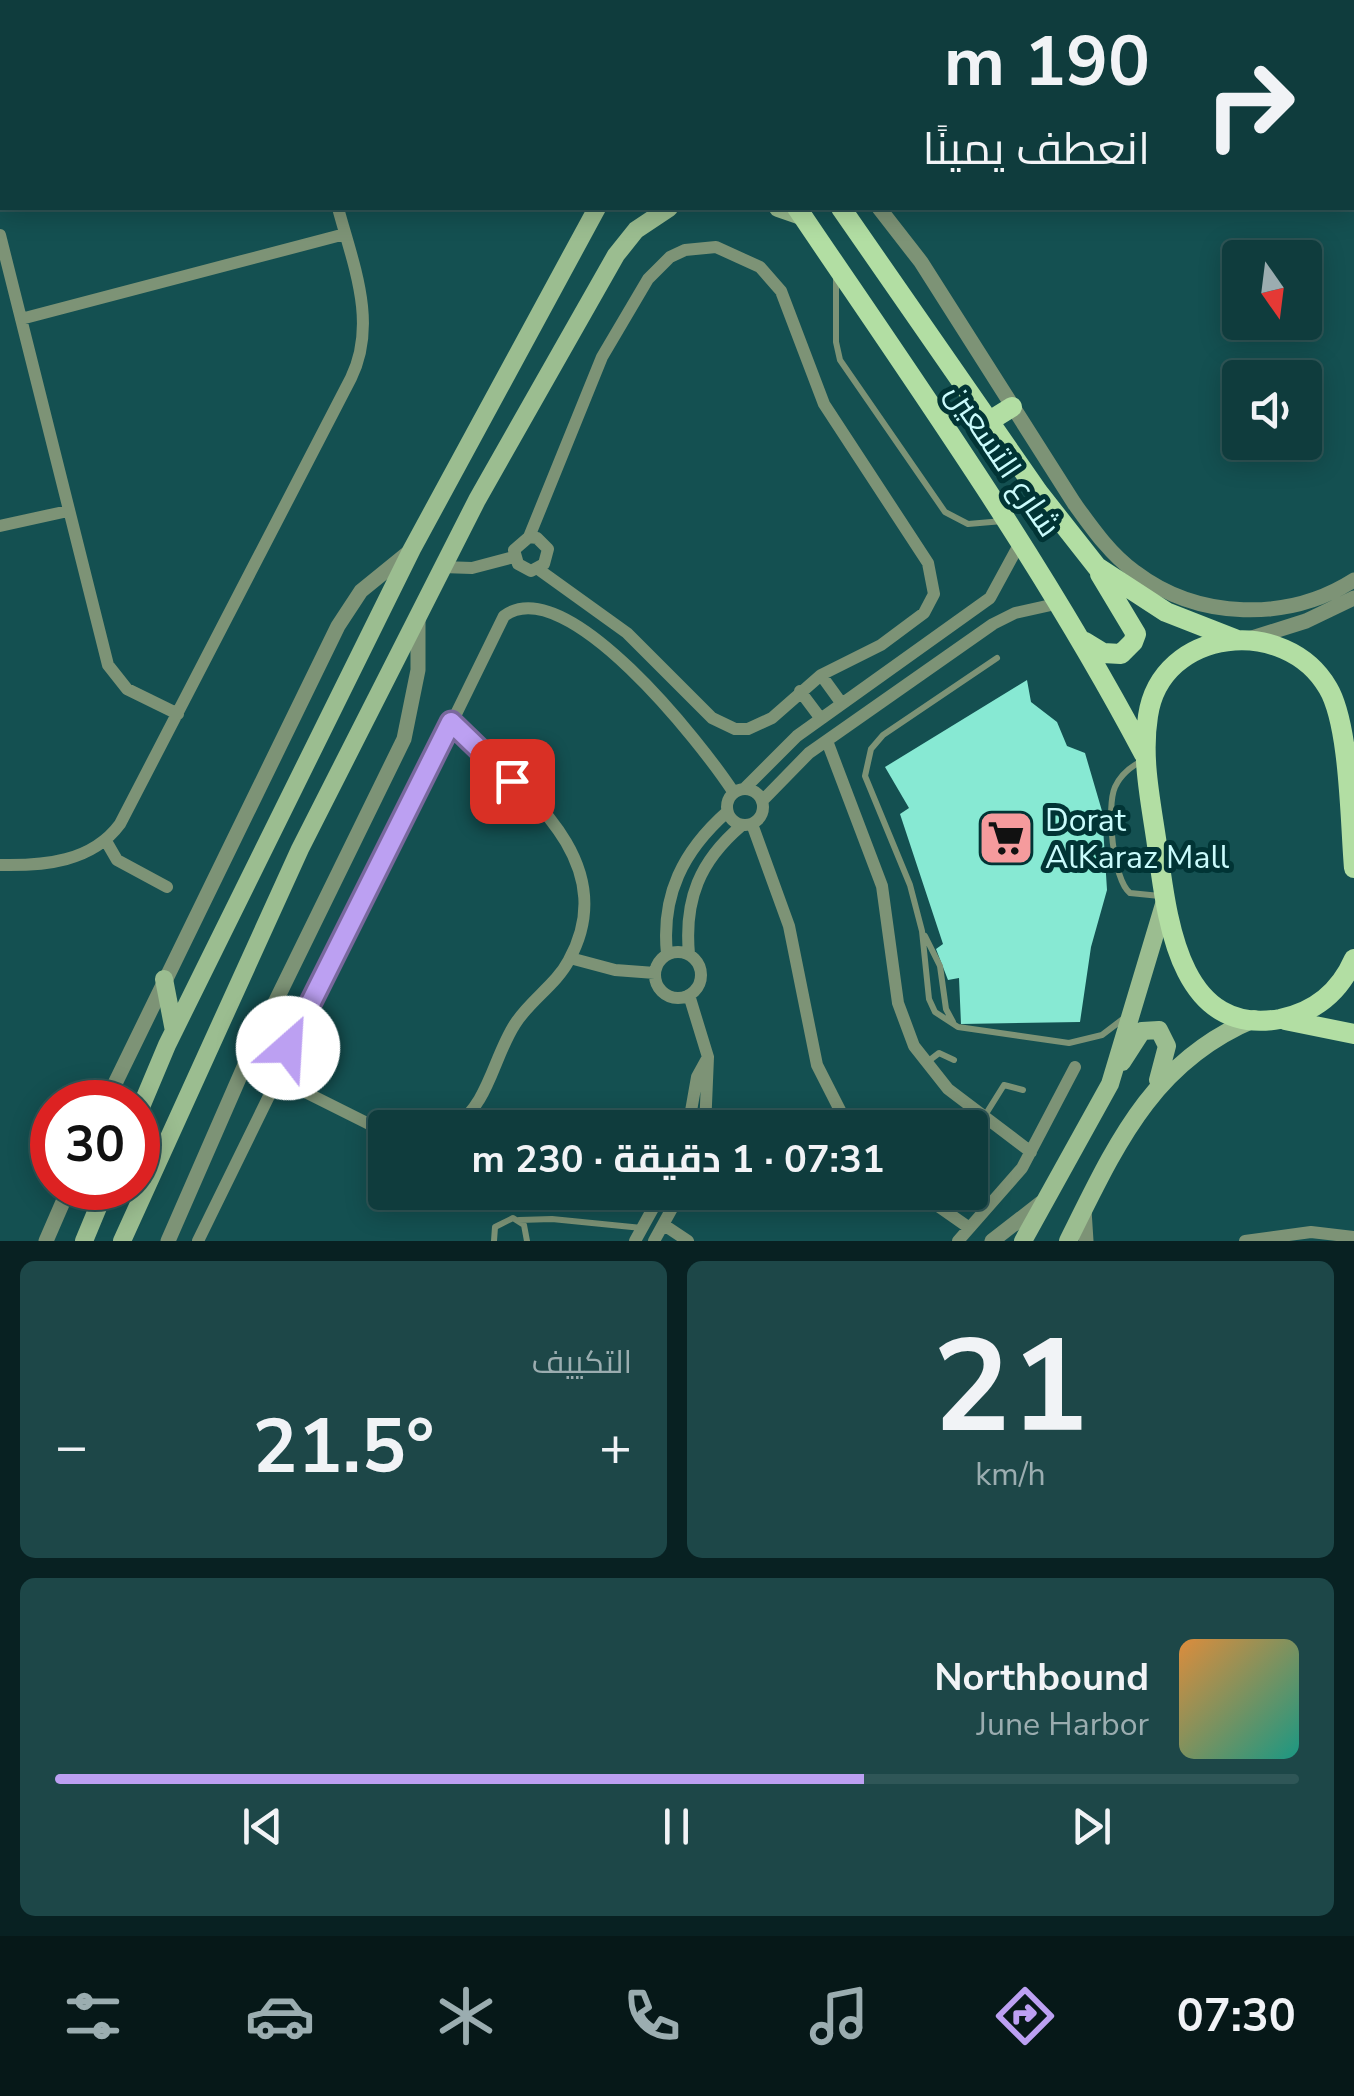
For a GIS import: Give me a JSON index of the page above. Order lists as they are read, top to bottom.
{
  "streets": {
    "main road": ["شارع التسعين"]
  },
  "places": {
    "supermarket": ["Dorat AlKaraz Mall"]
  },
  "north": "bottom",
  "page": {
    "turn": ["190 m", "انعطف يمينًا"],
    "limit": "30",
    "trip": "07:31 · 1 دقيقة · 230 m",
    "tile": [
      ["21", "km/h"],
      "التكييف"
    ],
    "heat": ["−", "21.5°", "+"],
    "song": ["Northbound", "June Harbor"],
    "tabs": "07:30"
  }
}
